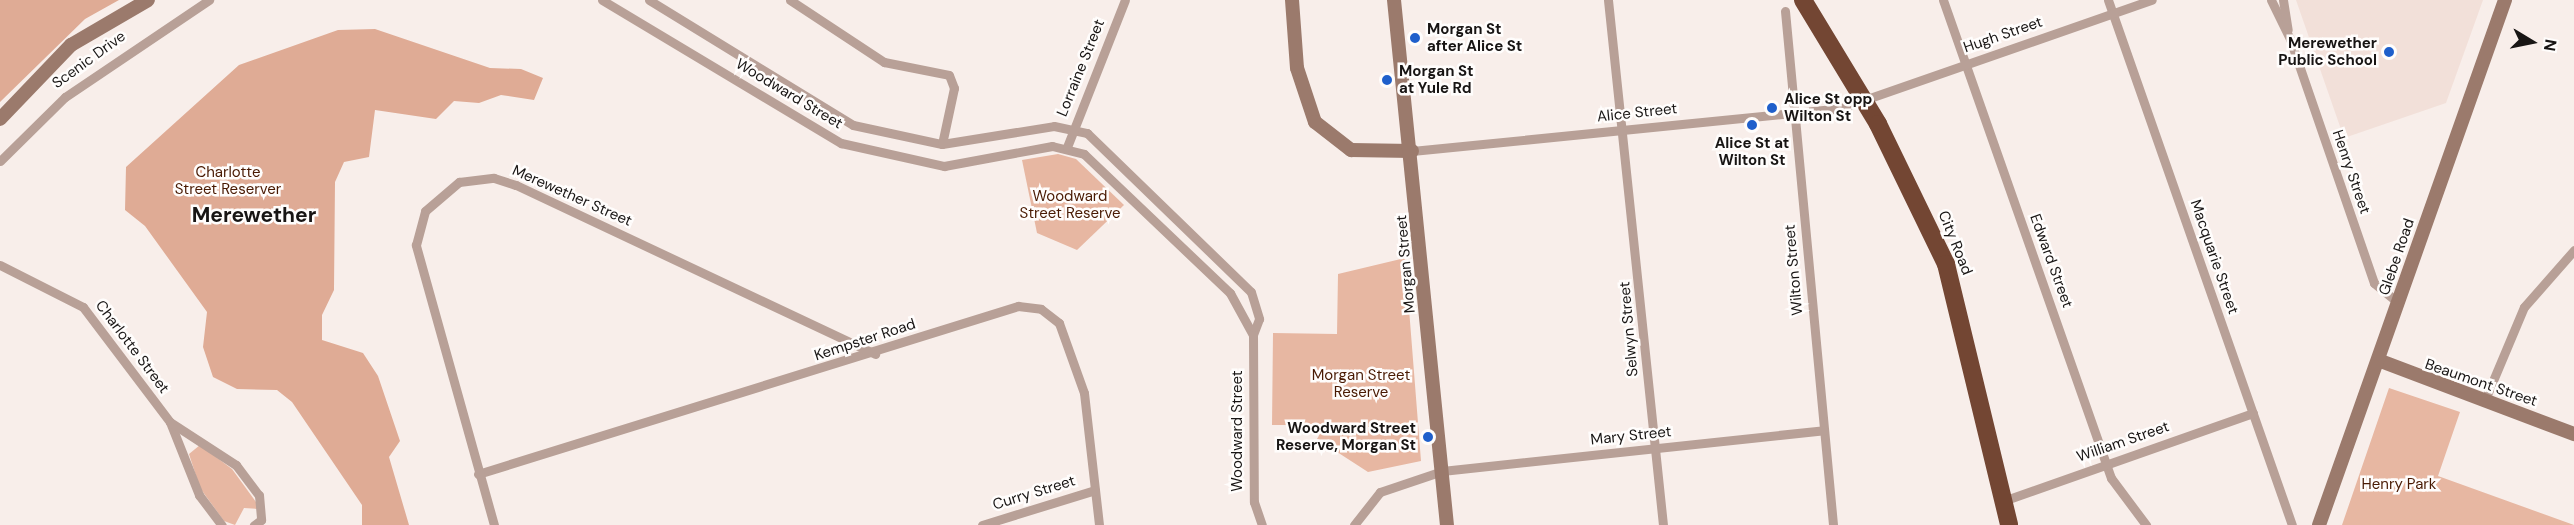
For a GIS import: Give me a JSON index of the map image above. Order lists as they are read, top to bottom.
{
  "streets": {
    "highway": ["City Road"],
    "street": [
      "Hugh Street",
      "Scenic Drive",
      "Lorraine Street",
      "Woodward Street",
      "Alice Street",
      "Henry Street",
      "Merewether Street",
      "Macquarie Street",
      "Glebe Road",
      "Edward Street",
      "Morgan Street",
      "Wilton Street",
      "Selwyn Street",
      "Kempster Road",
      "Charlotte Street",
      "Beaumont Street",
      "Mary Street",
      "William Street",
      "Curry Street"
    ]
  },
  "crossings": [
    ["Hugh Street", "Alice Street"],
    ["Hugh Street", "City Road"],
    ["Hugh Street", "Macquarie Street"],
    ["Hugh Street", "Edward Street"],
    ["Lorraine Street", "Woodward Street"],
    ["Alice Street", "City Road"],
    ["Alice Street", "Morgan Street"],
    ["Alice Street", "Wilton Street"],
    ["Alice Street", "Selwyn Street"],
    ["Henry Street", "Glebe Road"],
    ["Merewether Street", "Kempster Road"],
    ["City Road", "William Street"],
    ["Macquarie Street", "William Street"],
    ["Glebe Road", "Beaumont Street"],
    ["Edward Street", "William Street"],
    ["Morgan Street", "Mary Street"],
    ["Wilton Street", "Mary Street"],
    ["Selwyn Street", "Mary Street"],
    ["Kempster Road", "Curry Street"]
  ],
  "districts": ["Merewether"],
  "parks": [
    "Charlotte Street Reserver",
    "Woodward Street Reserve",
    "Morgan Street Reserve",
    "Henry Park"
  ],
  "places": [
    "Morgan St after Alice St",
    "Merewether Public School",
    "Morgan St at Yule Rd",
    "Alice St opp Wilton St",
    "Alice St at Wilton St",
    "Woodward Street Reserve, Morgan St"
  ],
  "north": "right"
}
